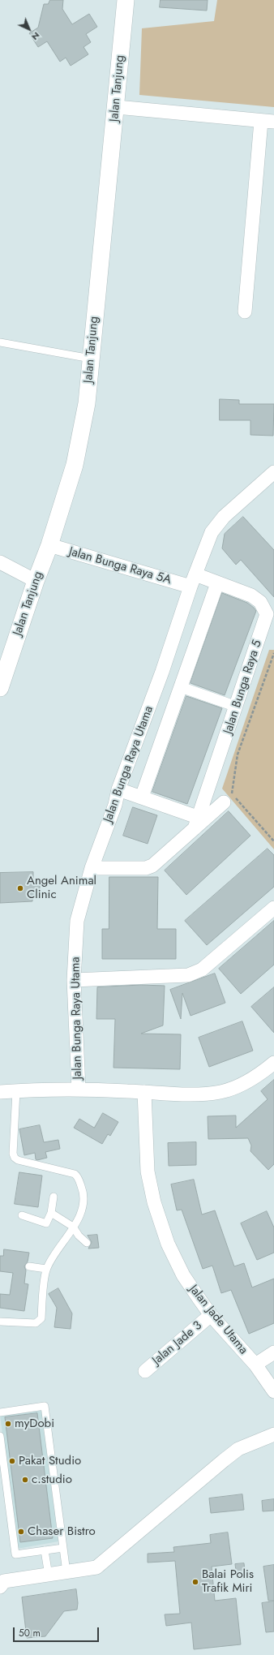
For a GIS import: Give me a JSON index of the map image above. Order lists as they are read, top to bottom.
{
  "streets": {
    "street": [
      "Jalan Tanjung",
      "Jalan Bunga Raya 5A",
      "Jalan Bunga Raya 5",
      "Jalan Bunga Raya Utama",
      "Jalan Jade Utama",
      "Jalan Jade 3"
    ]
  },
  "crossings": [
    ["Jalan Tanjung", "Jalan Bunga Raya 5A"],
    ["Jalan Bunga Raya 5A", "Jalan Bunga Raya 5"],
    ["Jalan Bunga Raya 5A", "Jalan Bunga Raya Utama"],
    ["Jalan Bunga Raya 5", "Jalan Bunga Raya Utama"],
    ["Jalan Bunga Raya Utama", "Jalan Jade Utama"],
    ["Jalan Jade Utama", "Jalan Jade 3"]
  ],
  "places": [
    "Angel Animal Clinic",
    "myDobi",
    "Pakat Studio",
    "c.studio",
    "Chaser Bistro",
    "Balai Polis Trafik Miri"
  ],
  "scale_bar": "50 m",
  "north": "bottom right"
}
